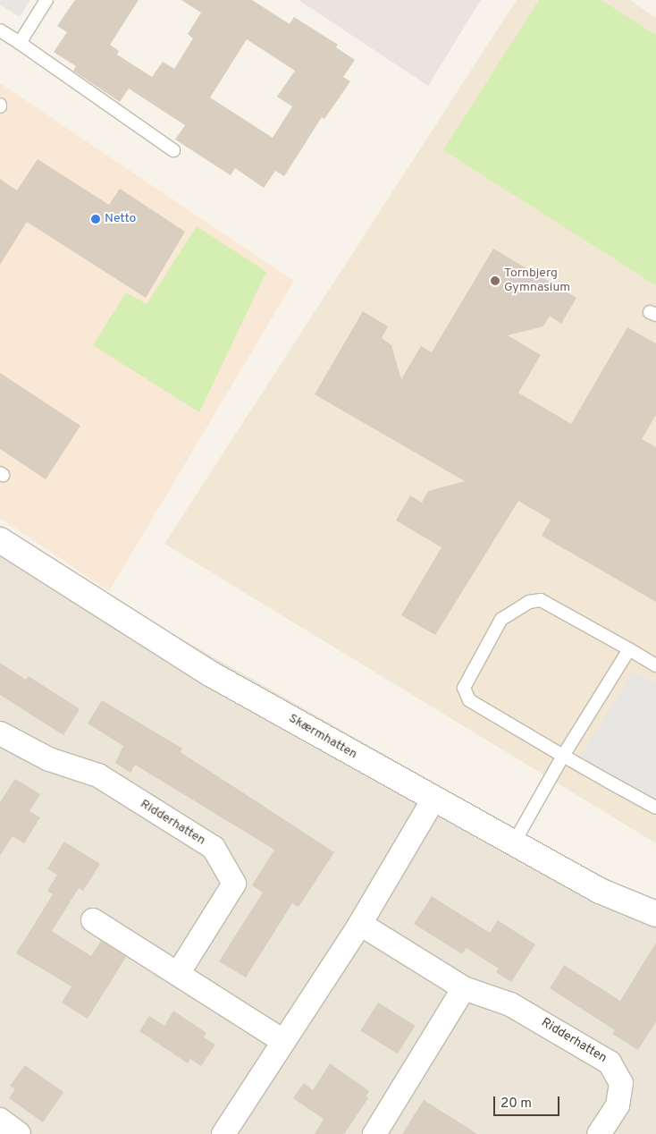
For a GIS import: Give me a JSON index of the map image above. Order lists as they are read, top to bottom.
{
  "streets": {
    "street": ["Skærmhatten", "Ridderhatten"]
  },
  "places": ["Netto", "Tornbjerg Gymnasium"],
  "scale_bar": "20 m"
}
